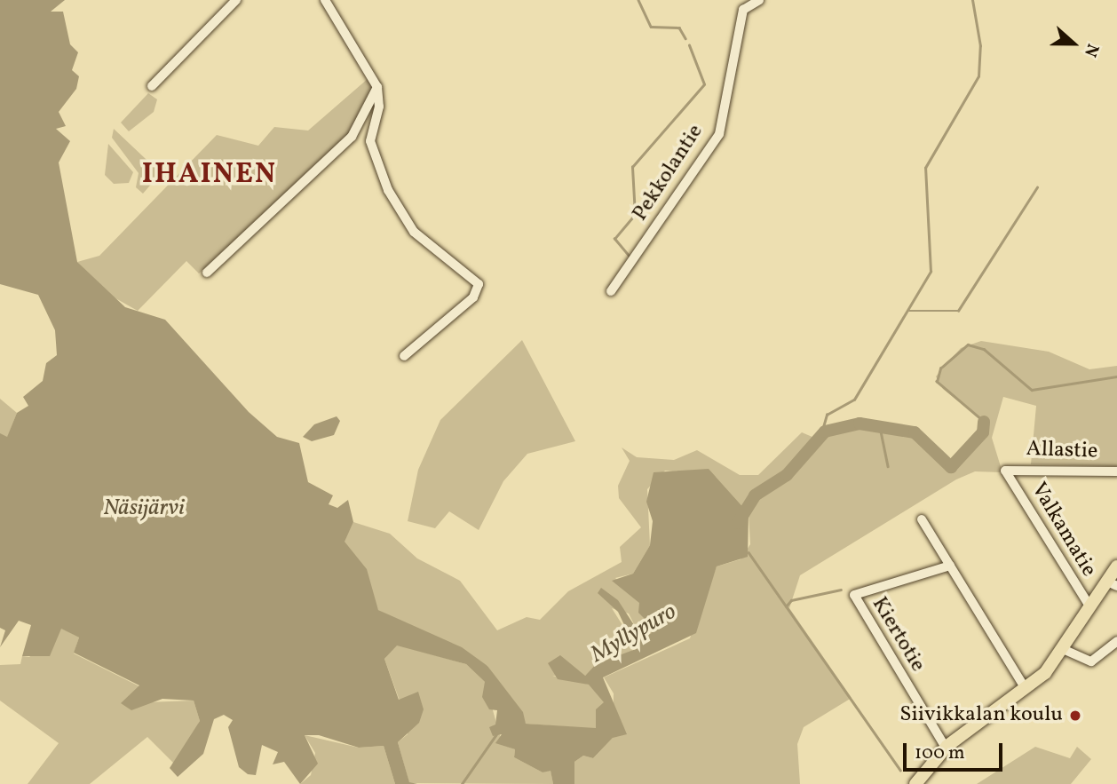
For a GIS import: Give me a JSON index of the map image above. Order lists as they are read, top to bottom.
{
  "streets": {
    "street": [
      "Pekkolantie",
      "Allastie",
      "Valkamatie",
      "Kiertotie"
    ]
  },
  "crossings": [
    ["Allastie", "Valkamatie"]
  ],
  "districts": ["IHAINEN"],
  "water": ["Näsijärvi", "Myllypuro"],
  "places": ["Siivikkalan koulu"],
  "scale_bar": "100 m",
  "north": "right"
}
